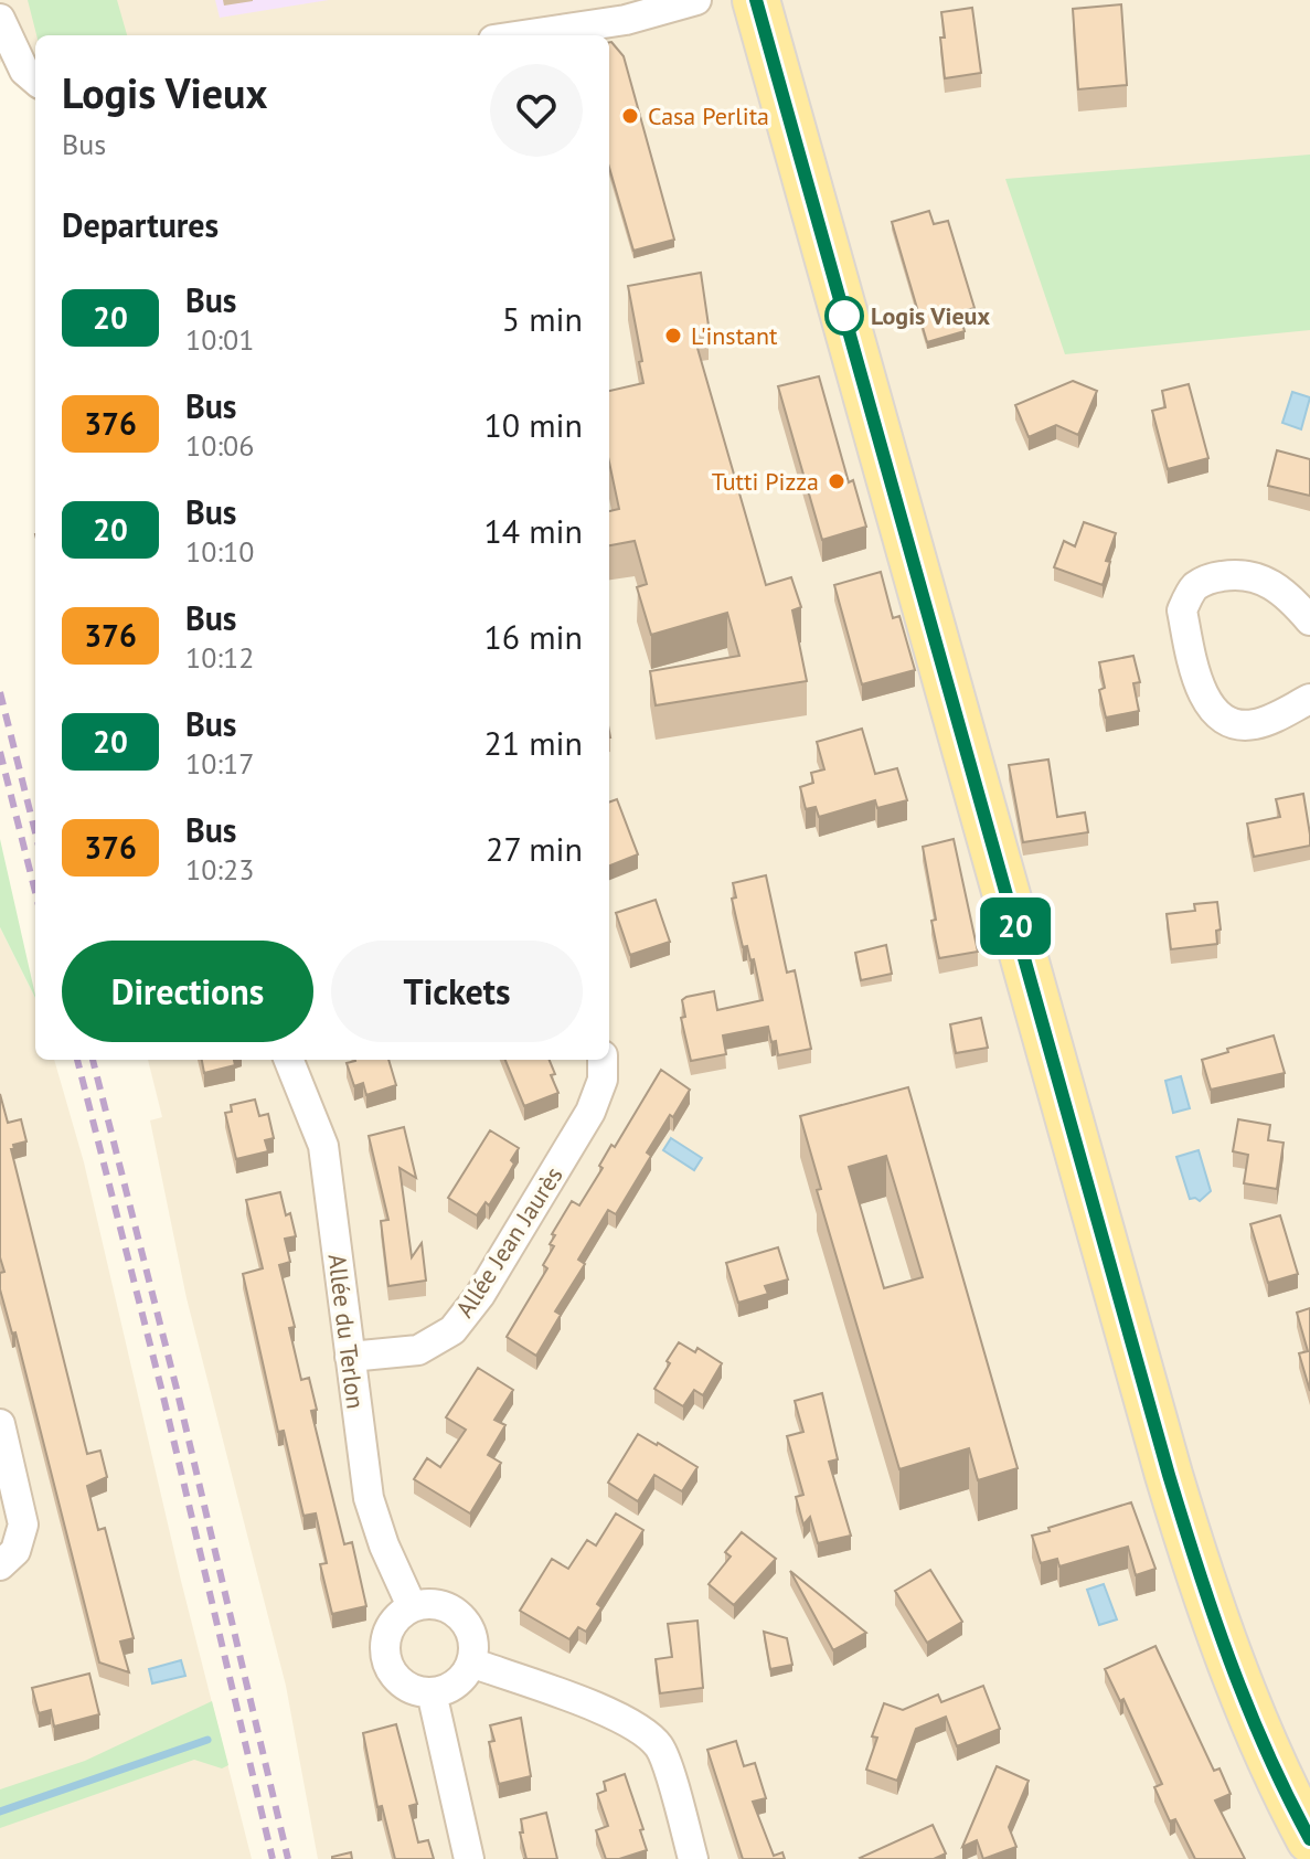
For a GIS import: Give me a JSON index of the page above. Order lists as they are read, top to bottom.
{
  "streets": {
    "street": ["Allée Jean Jaurès", "Allée du Terlon"]
  },
  "crossings": [
    ["Allée Jean Jaurès", "Allée du Terlon"]
  ],
  "places": [
    "Casa Perlita",
    "Logis Vieux",
    "L'instant",
    "Tutti Pizza"
  ],
  "lines": ["bus line 20"],
  "page": {
    "on_map": "20",
    "heading": [
      ["Logis Vieux", "Bus"],
      "Departures"
    ],
    "list": [
      {
        "mark": "20",
        "name": "Bus",
        "note": "10:01",
        "value": "5 min"
      },
      {
        "mark": "376",
        "name": "Bus",
        "note": "10:06",
        "value": "10 min"
      },
      {
        "mark": "20",
        "name": "Bus",
        "note": "10:10",
        "value": "14 min"
      },
      {
        "mark": "376",
        "name": "Bus",
        "note": "10:12",
        "value": "16 min"
      },
      {
        "mark": "20",
        "name": "Bus",
        "note": "10:17",
        "value": "21 min"
      },
      {
        "mark": "376",
        "name": "Bus",
        "note": "10:23",
        "value": "27 min"
      }
    ],
    "buttons": ["Directions", "Tickets"]
  }
}
